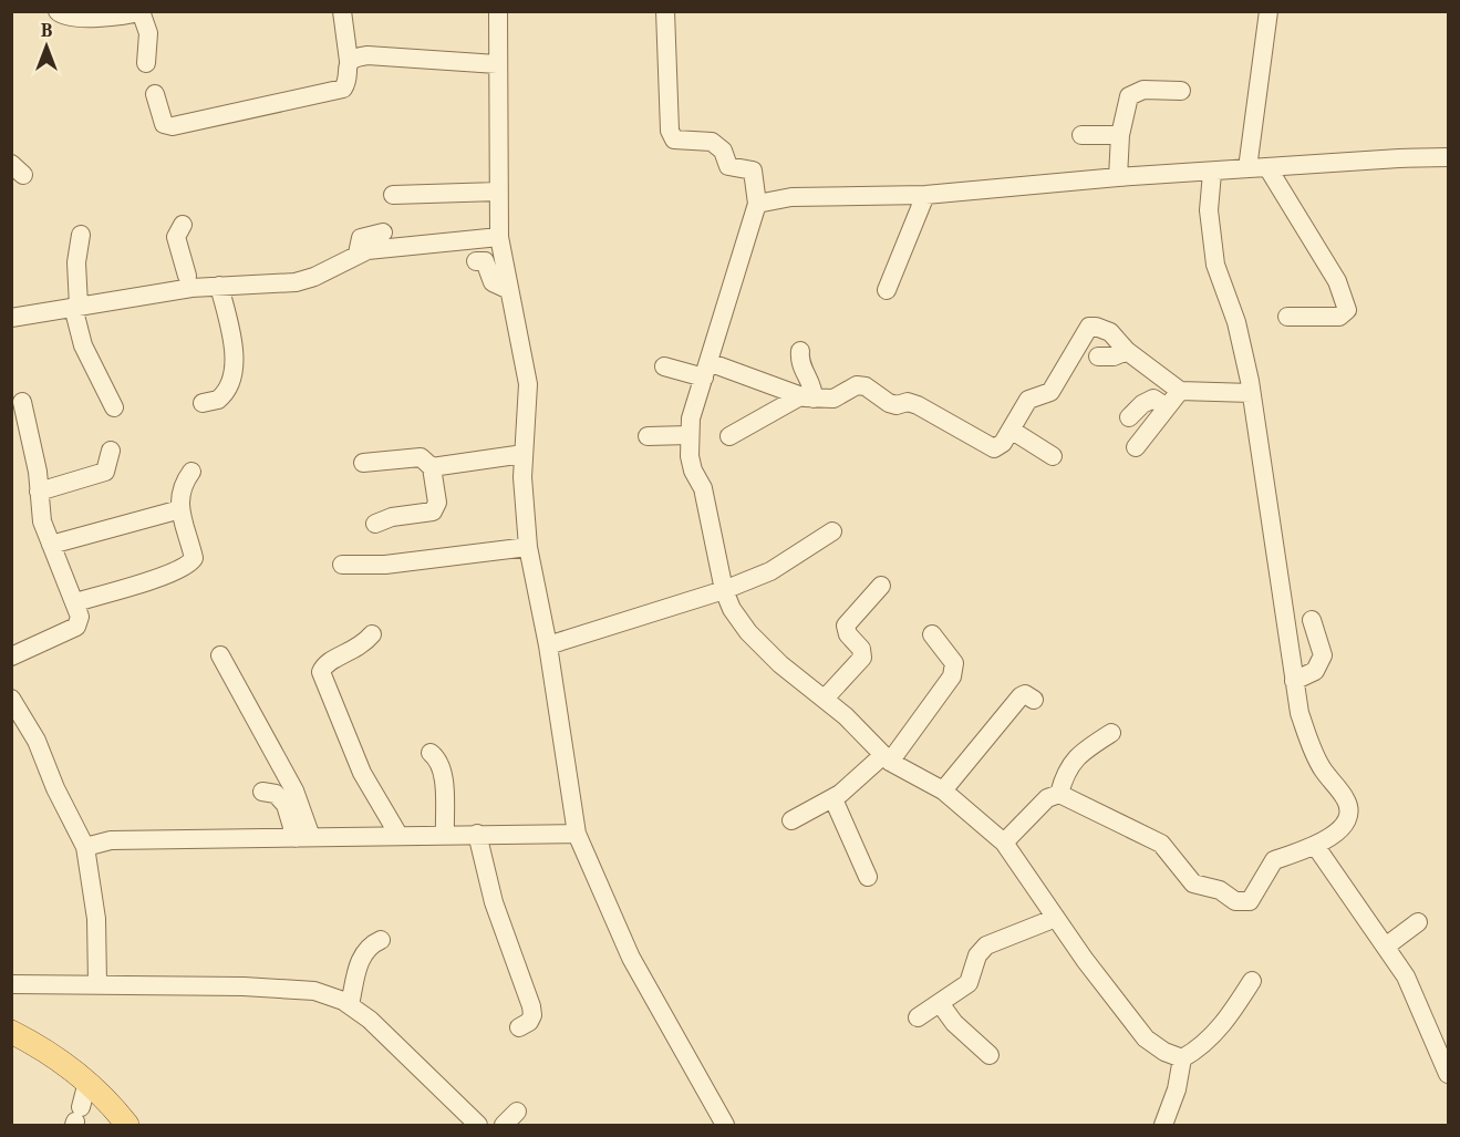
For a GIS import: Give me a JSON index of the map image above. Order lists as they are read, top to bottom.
{
  "north": "top"
}
